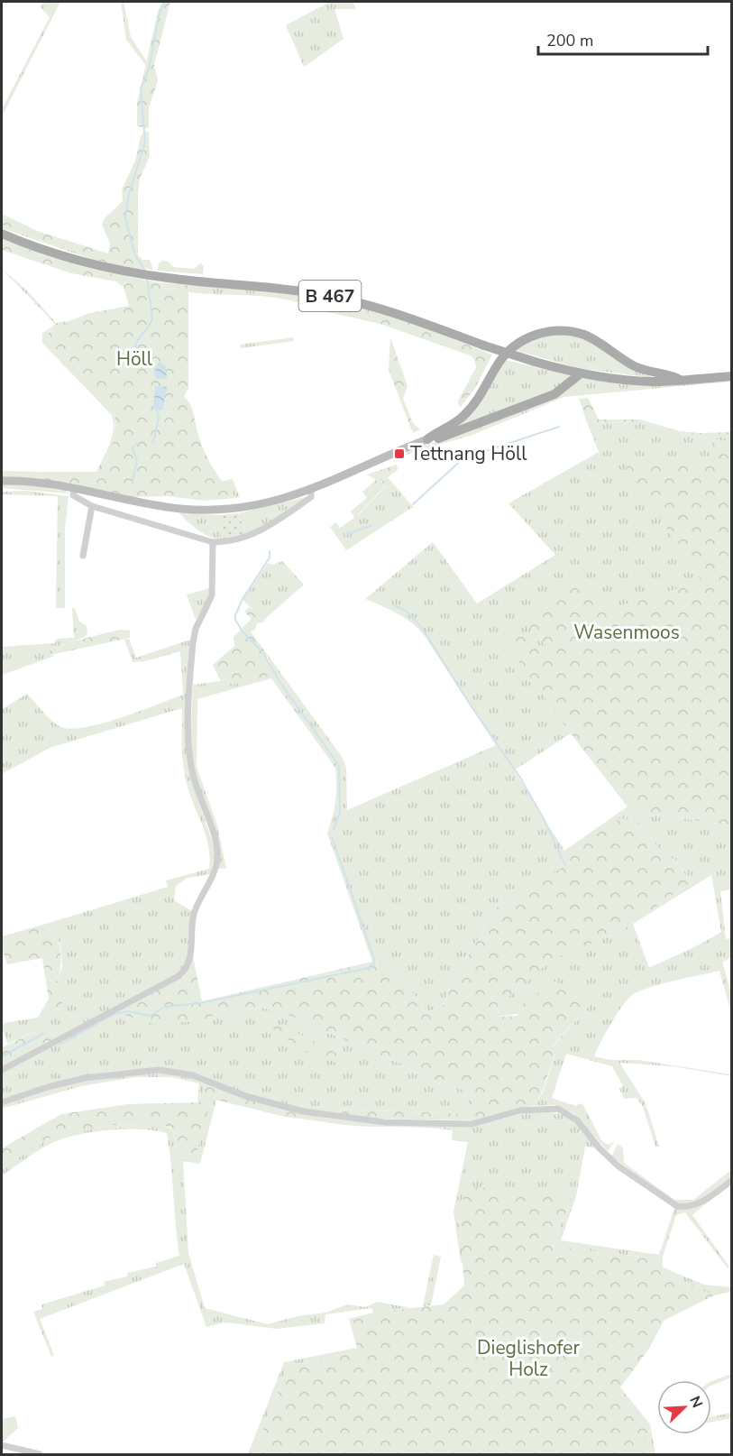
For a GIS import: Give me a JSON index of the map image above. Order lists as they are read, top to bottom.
{
  "streets": {
    "main road": ["B 467"]
  },
  "parks": ["Höll", "Wasenmoos", "Dieglishofer Holz"],
  "places": {
    "transit": ["Tettnang Höll"]
  },
  "scale_bar": "200 m",
  "north": "top right"
}
